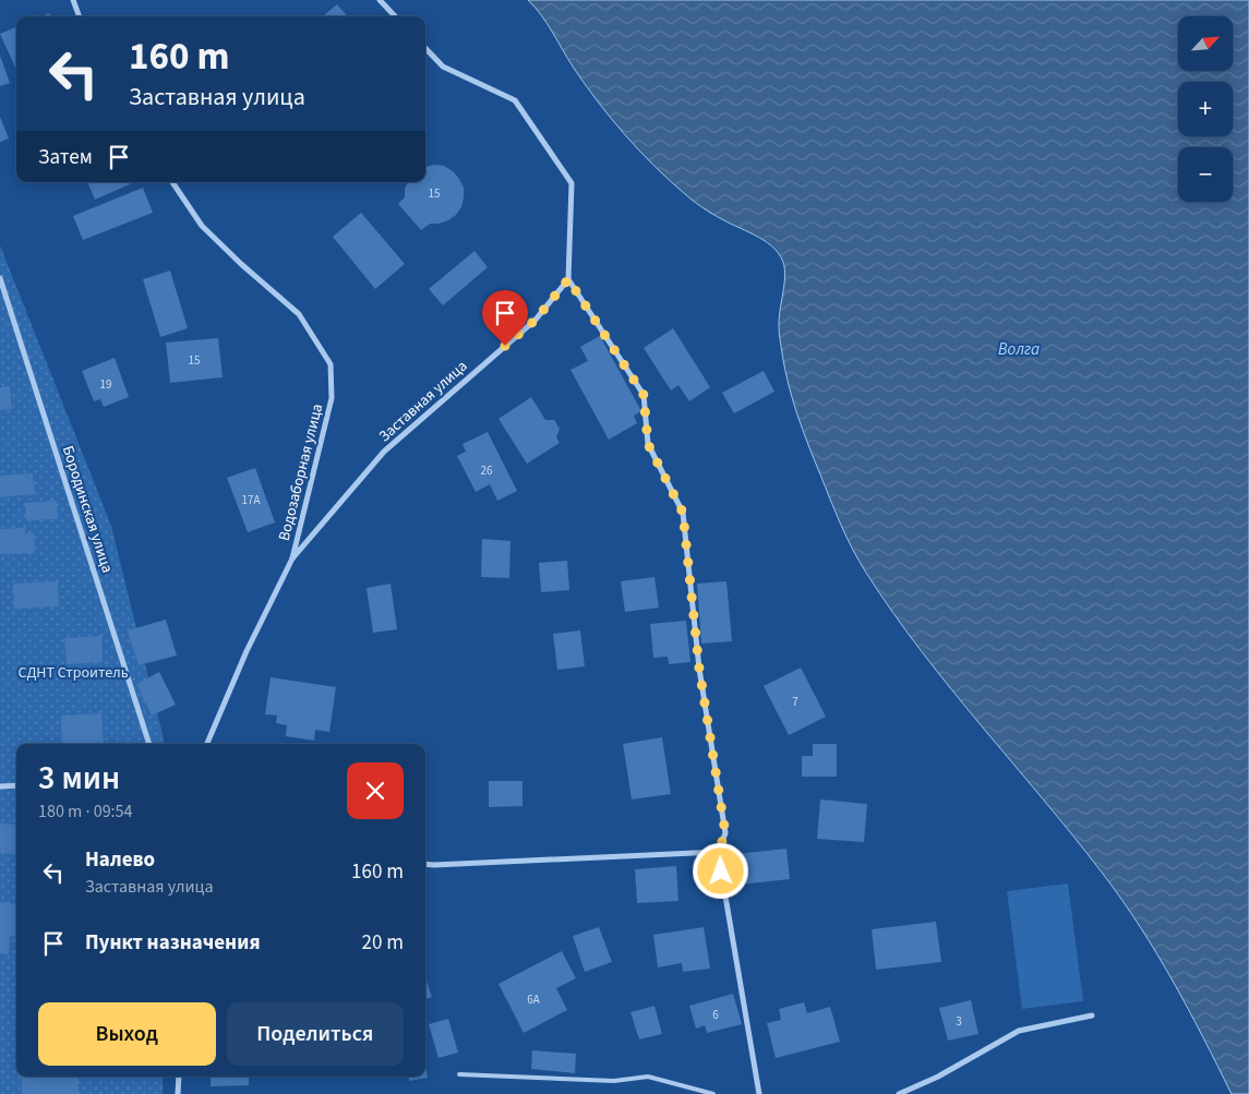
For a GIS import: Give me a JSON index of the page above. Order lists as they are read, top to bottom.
{
  "streets": {
    "street": ["Заставная улица", "Водозаборная улица", "Бородинская улица"]
  },
  "crossings": [
    ["Заставная улица", "Водозаборная улица"]
  ],
  "water": ["Волга"],
  "parks": ["СДНТ Строитель"],
  "house_numbers": [
    "15",
    "15",
    "19",
    "26",
    "17А",
    "7",
    "6А",
    "6",
    "3"
  ],
  "north": "top right",
  "page": {
    "map_buttons": ["+", "−"],
    "turn": ["160 m", "Заставная улица"],
    "then": "Затем",
    "heading": ["3 мин", "180 m · 09:54"],
    "list": [
      {
        "name": "Налево",
        "note": "Заставная улица",
        "value": "160 m"
      },
      {
        "name": "Пункт назначения",
        "value": "20 m"
      }
    ],
    "buttons": ["Выход", "Поделиться"]
  }
}
